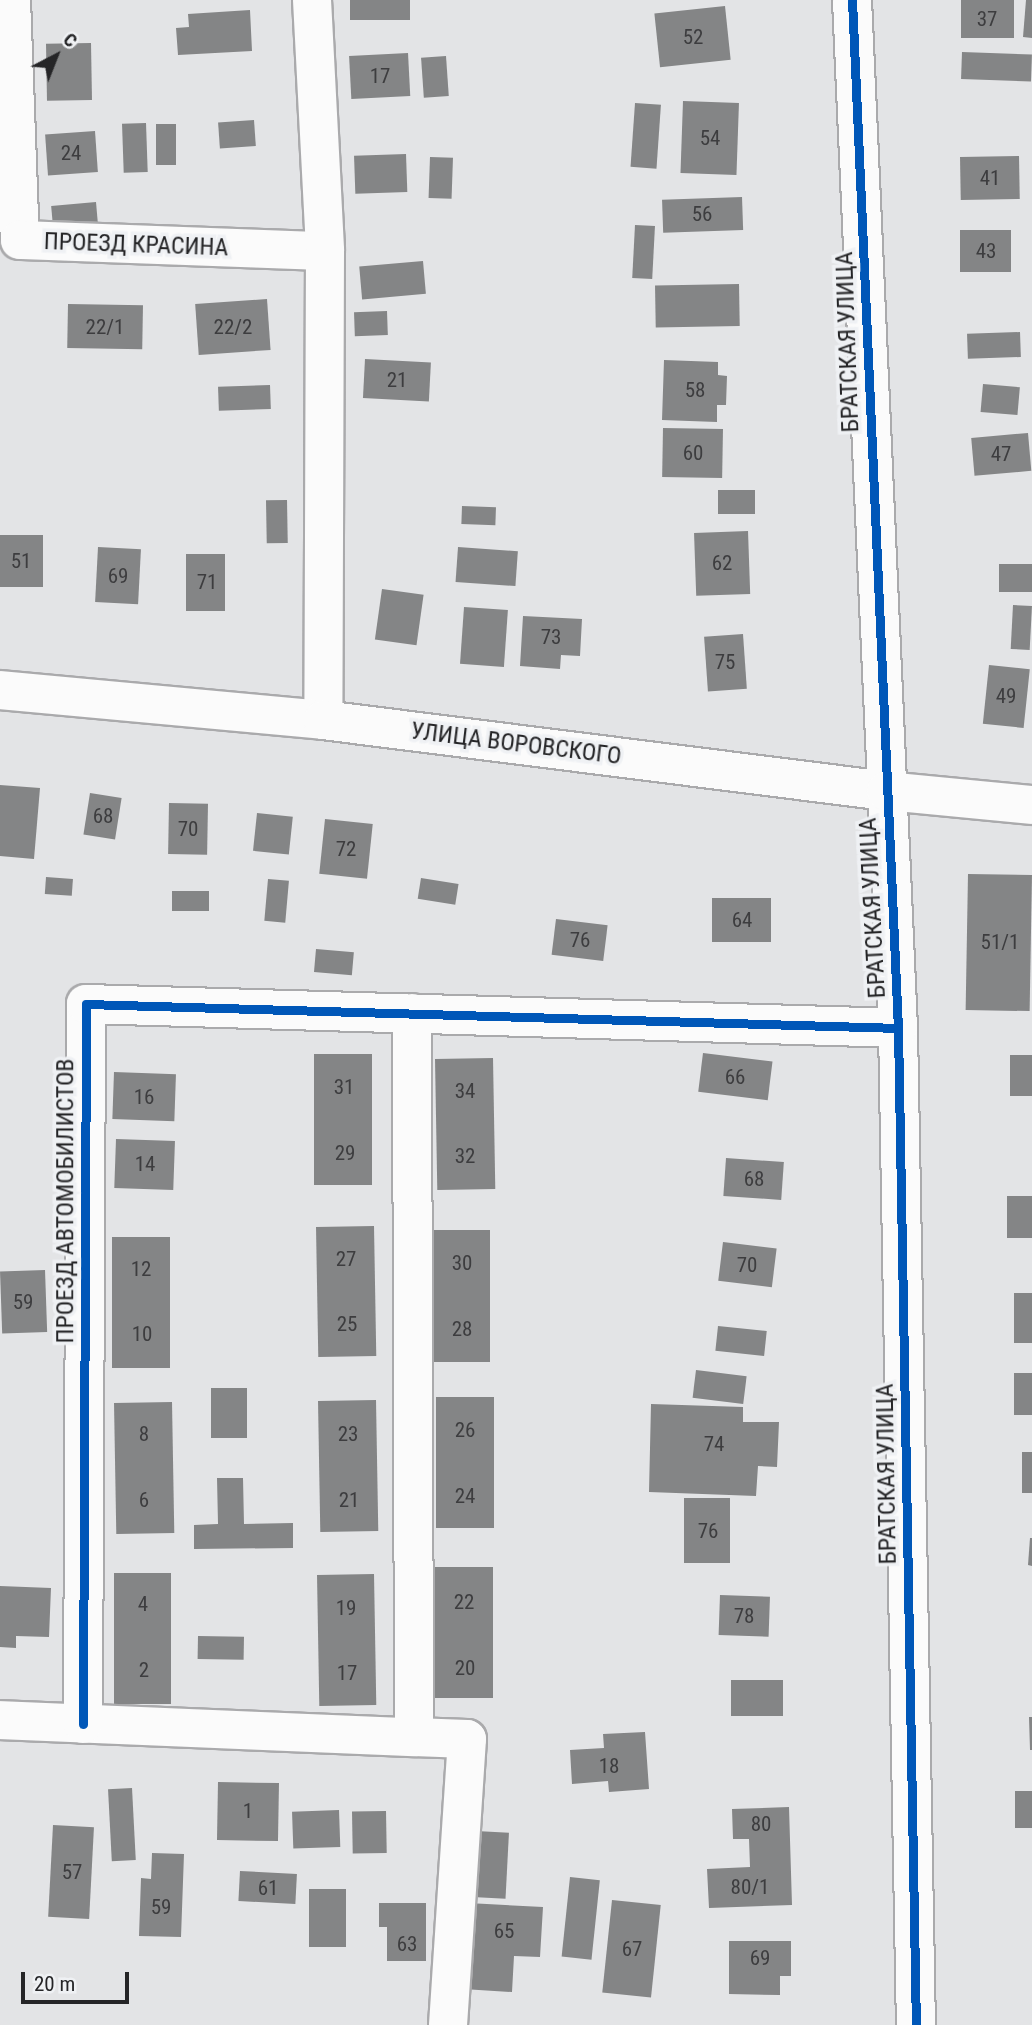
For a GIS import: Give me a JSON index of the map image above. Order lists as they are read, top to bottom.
{
  "streets": {
    "street": [
      "ПРОЕЗД КРАСИНА",
      "БРАТСКАЯ УЛИЦА",
      "УЛИЦА ВОРОВСКОГО",
      "ПРОЕЗД АВТОМОБИЛИСТОВ"
    ]
  },
  "crossings": [
    ["БРАТСКАЯ УЛИЦА", "УЛИЦА ВОРОВСКОГО"]
  ],
  "house_numbers": [
    "37",
    "52",
    "17",
    "54",
    "24",
    "41",
    "56",
    "43",
    "22/1",
    "22/2",
    "21",
    "58",
    "60",
    "47",
    "51",
    "62",
    "69",
    "71",
    "73",
    "75",
    "49",
    "68",
    "70",
    "72",
    "64",
    "76",
    "51/1",
    "66",
    "31",
    "34",
    "16",
    "29",
    "32",
    "14",
    "68",
    "27",
    "30",
    "70",
    "12",
    "59",
    "25",
    "28",
    "10",
    "26",
    "8",
    "23",
    "74",
    "24",
    "6",
    "21",
    "76",
    "22",
    "4",
    "19",
    "78",
    "20",
    "2",
    "17",
    "18",
    "1",
    "80",
    "57",
    "80/1",
    "61",
    "59",
    "65",
    "63",
    "67",
    "69"
  ],
  "scale_bar": "20 m",
  "north": "top right"
}
